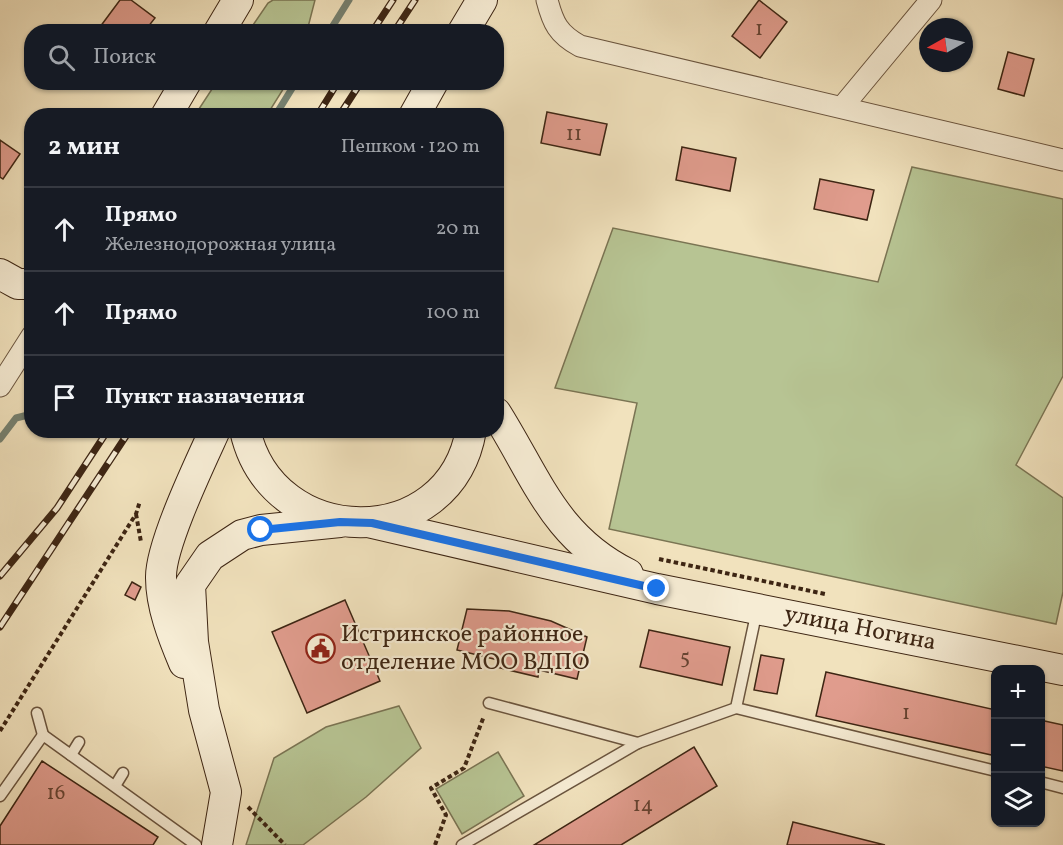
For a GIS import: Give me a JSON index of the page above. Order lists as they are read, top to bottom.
{
  "streets": {
    "street": ["улица Ногина"]
  },
  "places": {
    "public building": ["Истринское районное отделение МОО ВДПО"]
  },
  "house_numbers": [
    "1",
    "11",
    "5",
    "1",
    "16",
    "14"
  ],
  "north": "left",
  "page": {
    "search": "Поиск",
    "heading": ["2 мин", "Пешком · 120 m"],
    "list": [
      ["Прямо", "Железнодорожная улица", "20 m"],
      ["Прямо", "100 m"],
      "Пункт назначения"
    ],
    "map_buttons": ["+", "−"]
  }
}
